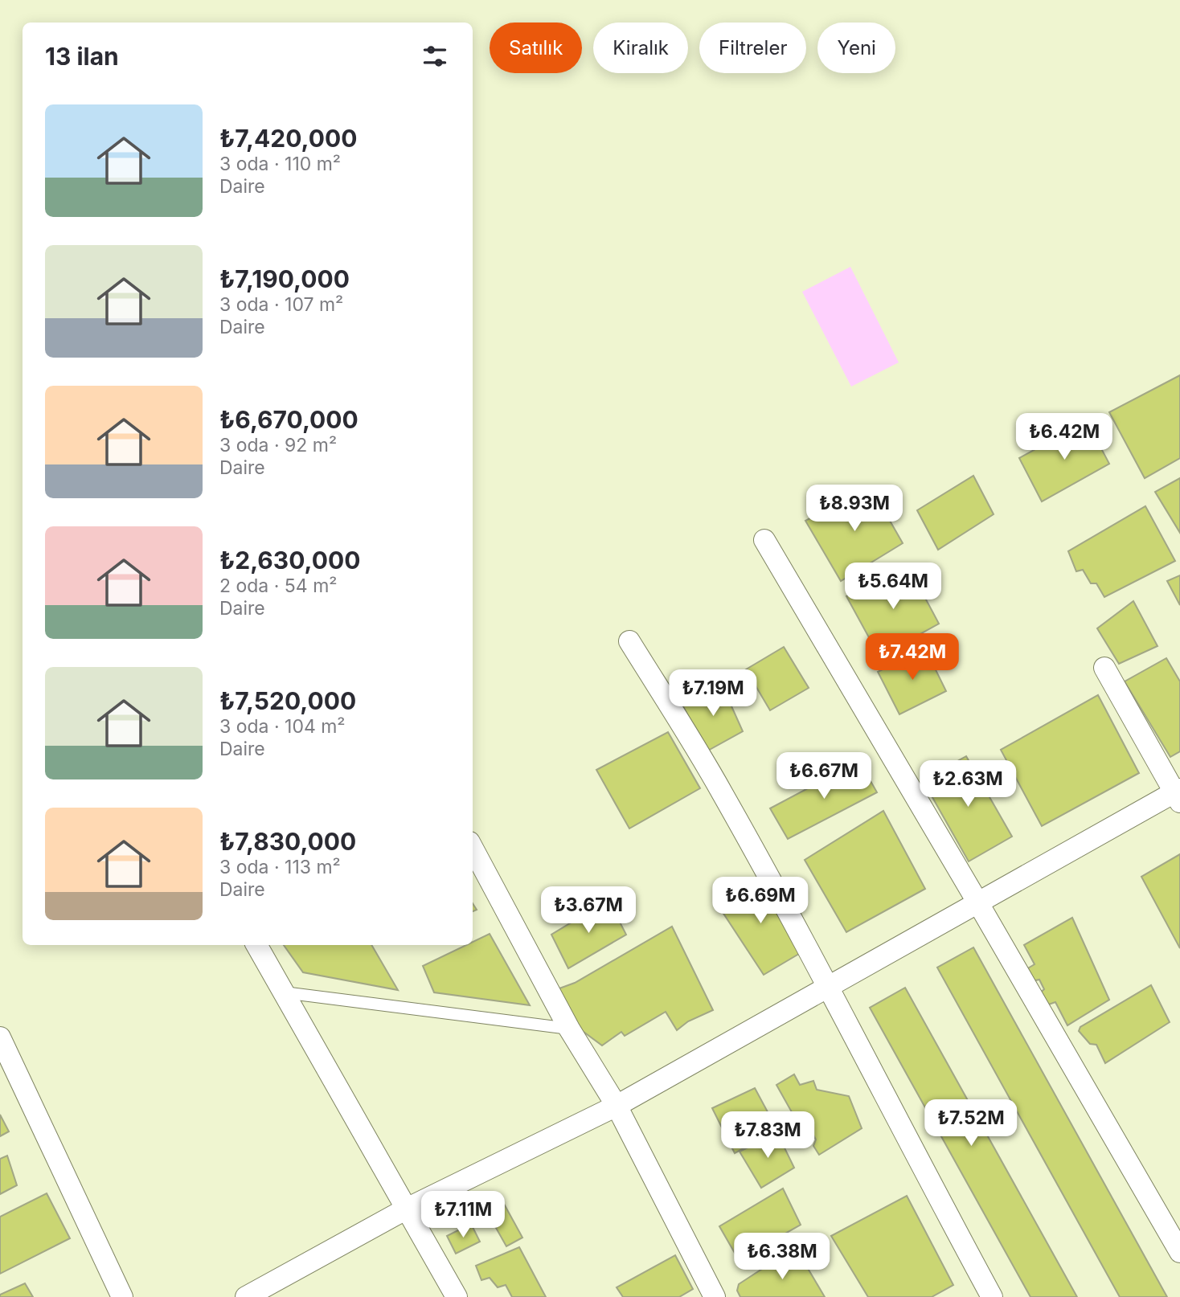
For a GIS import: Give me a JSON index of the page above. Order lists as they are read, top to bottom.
{
  "page": {
    "chip": [
      "Satılık",
      "Kiralık",
      "Filtreler",
      "Yeni"
    ],
    "heading": "13 ilan",
    "list": [
      {
        "name": "₺7,420,000",
        "note": "3 oda · 110 m² · Daire"
      },
      {
        "name": "₺7,190,000",
        "note": "3 oda · 107 m² · Daire"
      },
      {
        "name": "₺6,670,000",
        "note": "3 oda · 92 m² · Daire"
      },
      {
        "name": "₺2,630,000",
        "note": "2 oda · 54 m² · Daire"
      },
      {
        "name": "₺7,520,000",
        "note": "3 oda · 104 m² · Daire"
      },
      {
        "name": "₺7,830,000",
        "note": "3 oda · 113 m² · Daire"
      }
    ],
    "price": [
      "₺6.42M",
      "₺8.93M",
      "₺5.64M",
      "₺7.42M",
      "₺7.19M",
      "₺6.67M",
      "₺2.63M",
      "₺6.69M",
      "₺3.67M",
      "₺7.52M",
      "₺7.83M",
      "₺7.11M",
      "₺6.38M"
    ]
  }
}
